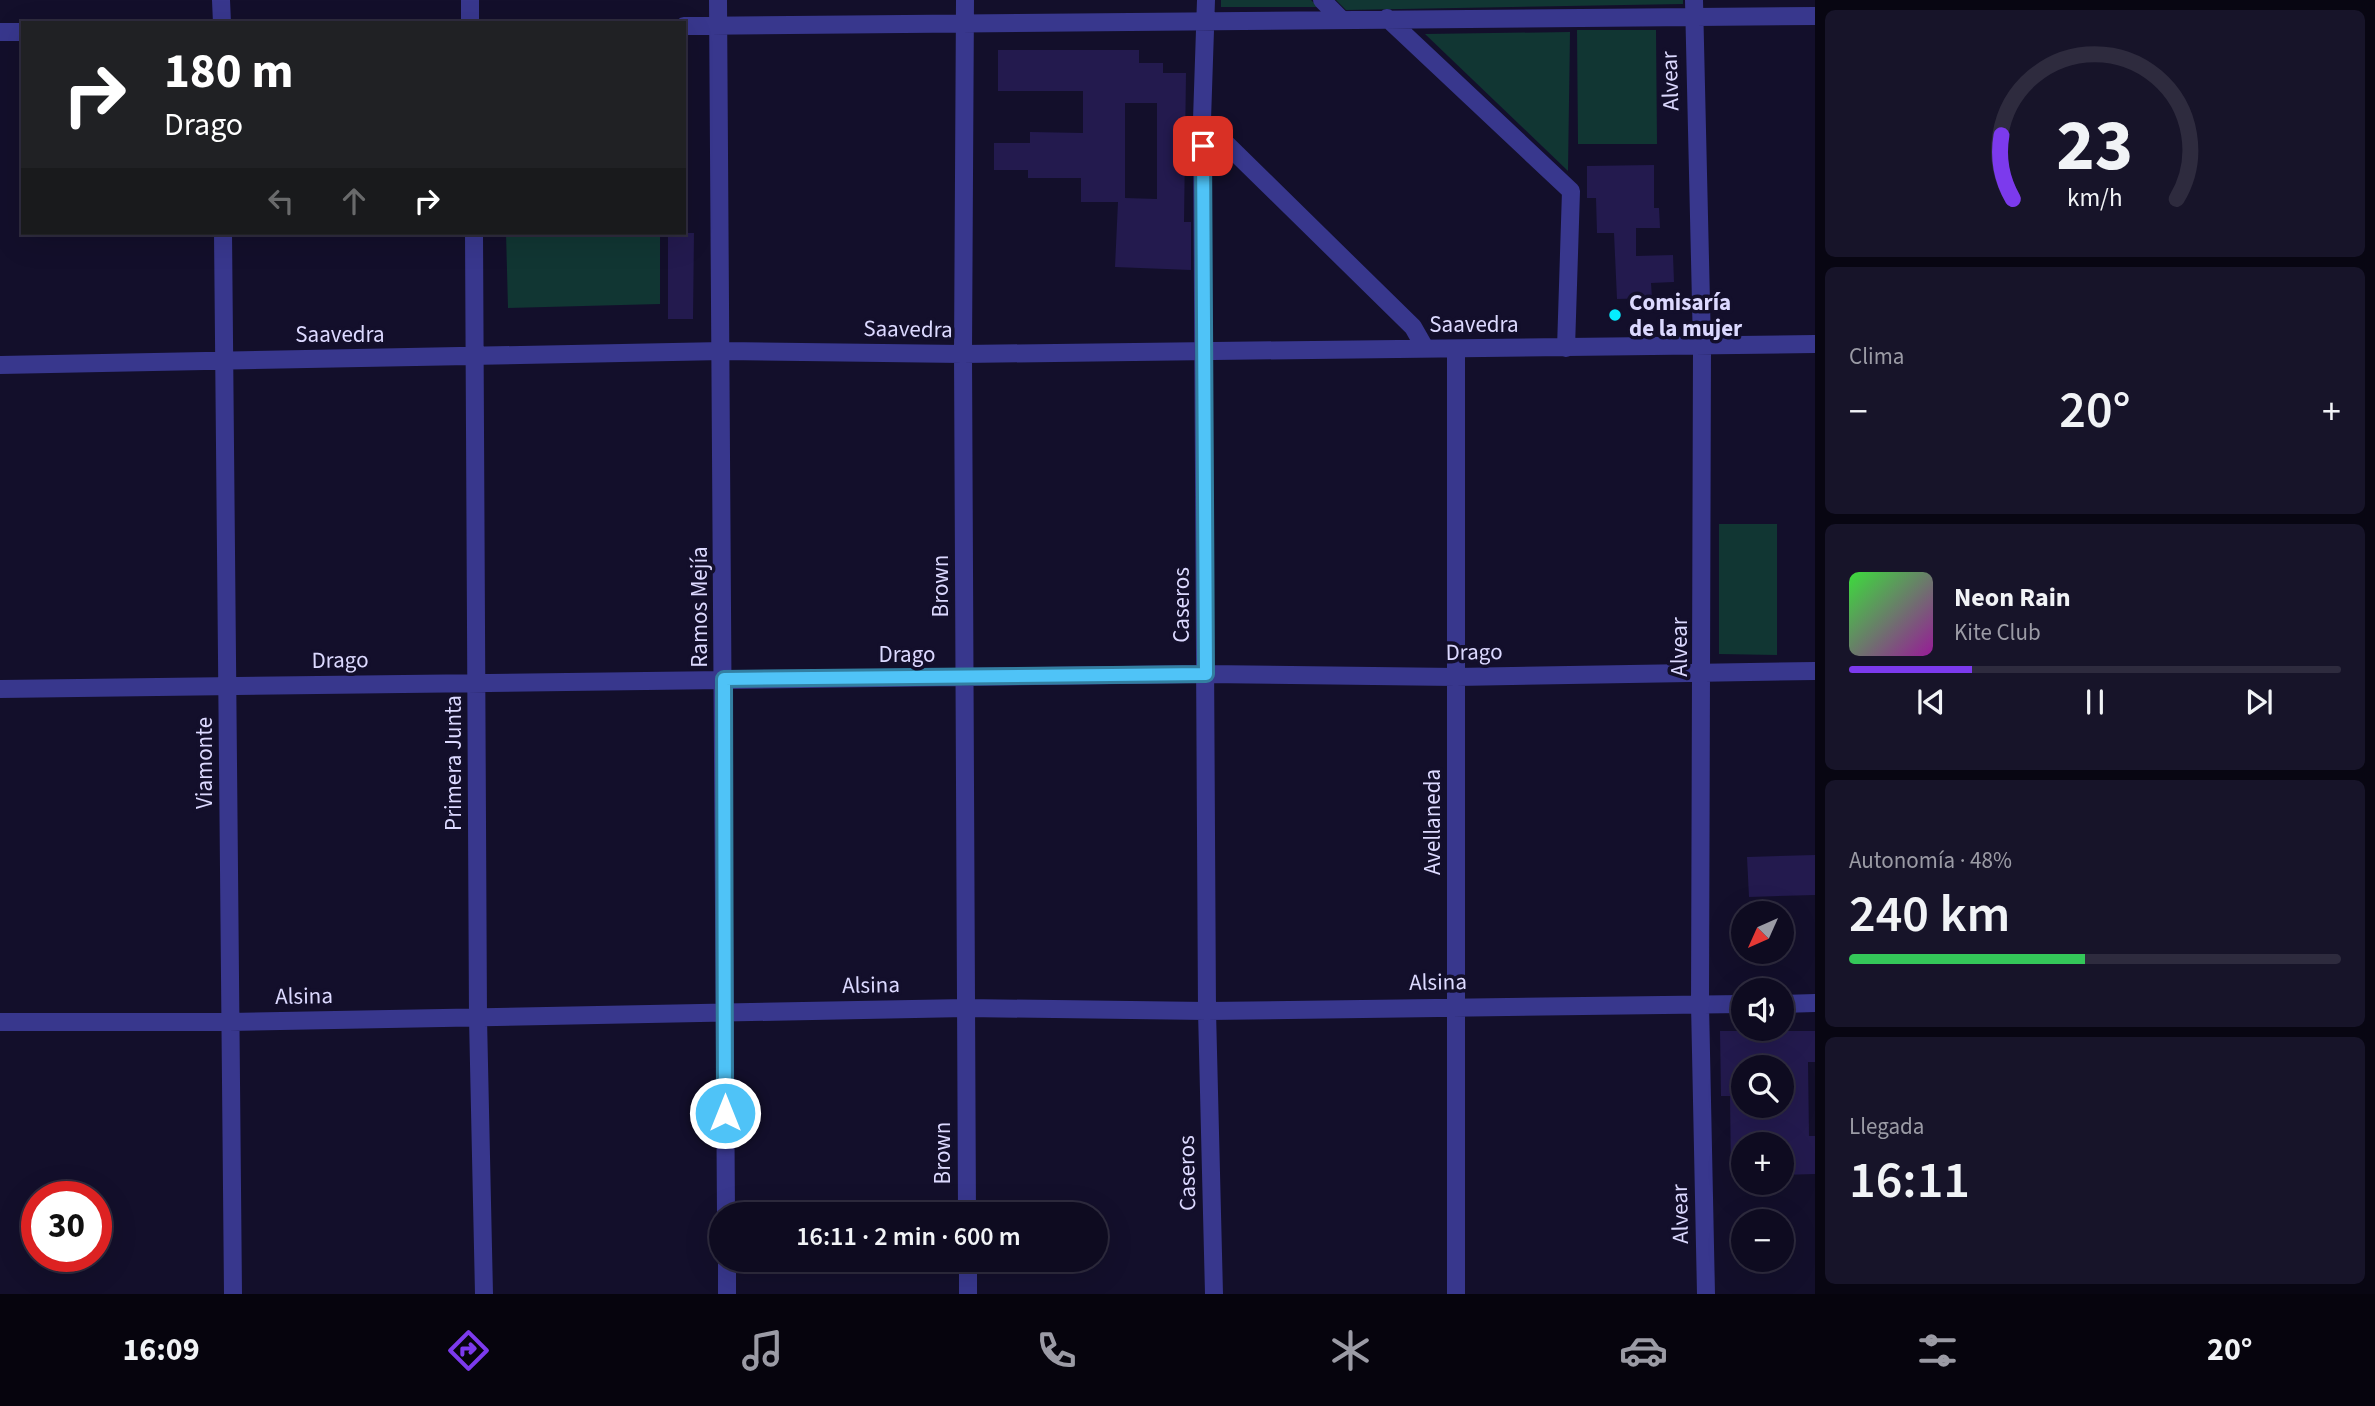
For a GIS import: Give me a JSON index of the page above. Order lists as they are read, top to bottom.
{
  "streets": {
    "street": [
      "Alvear",
      "Saavedra",
      "Brown",
      "Caseros",
      "Ramos Mejía",
      "Drago",
      "Viamonte",
      "Primera Junta",
      "Avellaneda",
      "Alsina"
    ]
  },
  "crossings": [
    ["Alvear", "Saavedra"],
    ["Alvear", "Drago"],
    ["Alvear", "Alsina"],
    ["Saavedra", "Brown"],
    ["Saavedra", "Caseros"],
    ["Saavedra", "Ramos Mejía"],
    ["Saavedra", "Viamonte"],
    ["Saavedra", "Primera Junta"],
    ["Saavedra", "Avellaneda"],
    ["Brown", "Drago"],
    ["Brown", "Alsina"],
    ["Caseros", "Drago"],
    ["Caseros", "Alsina"],
    ["Ramos Mejía", "Drago"],
    ["Ramos Mejía", "Alsina"],
    ["Drago", "Viamonte"],
    ["Drago", "Primera Junta"],
    ["Drago", "Avellaneda"],
    ["Viamonte", "Alsina"],
    ["Primera Junta", "Alsina"],
    ["Avellaneda", "Alsina"]
  ],
  "places": ["Comisaría de la mujer"],
  "north": "bottom left",
  "page": {
    "turn": ["180 m", "Drago"],
    "tile": [
      "Clima",
      ["Autonomía · 48%", "240 km"],
      ["Llegada", "16:11"]
    ],
    "heat": ["−", "20°", "+"],
    "song": ["Neon Rain", "Kite Club"],
    "map_buttons": ["+", "−"],
    "limit": "30",
    "trip": "16:11 · 2 min · 600 m",
    "tabs": ["16:09", "20°"],
    "gauge": ["23", "km/h"]
  }
}
